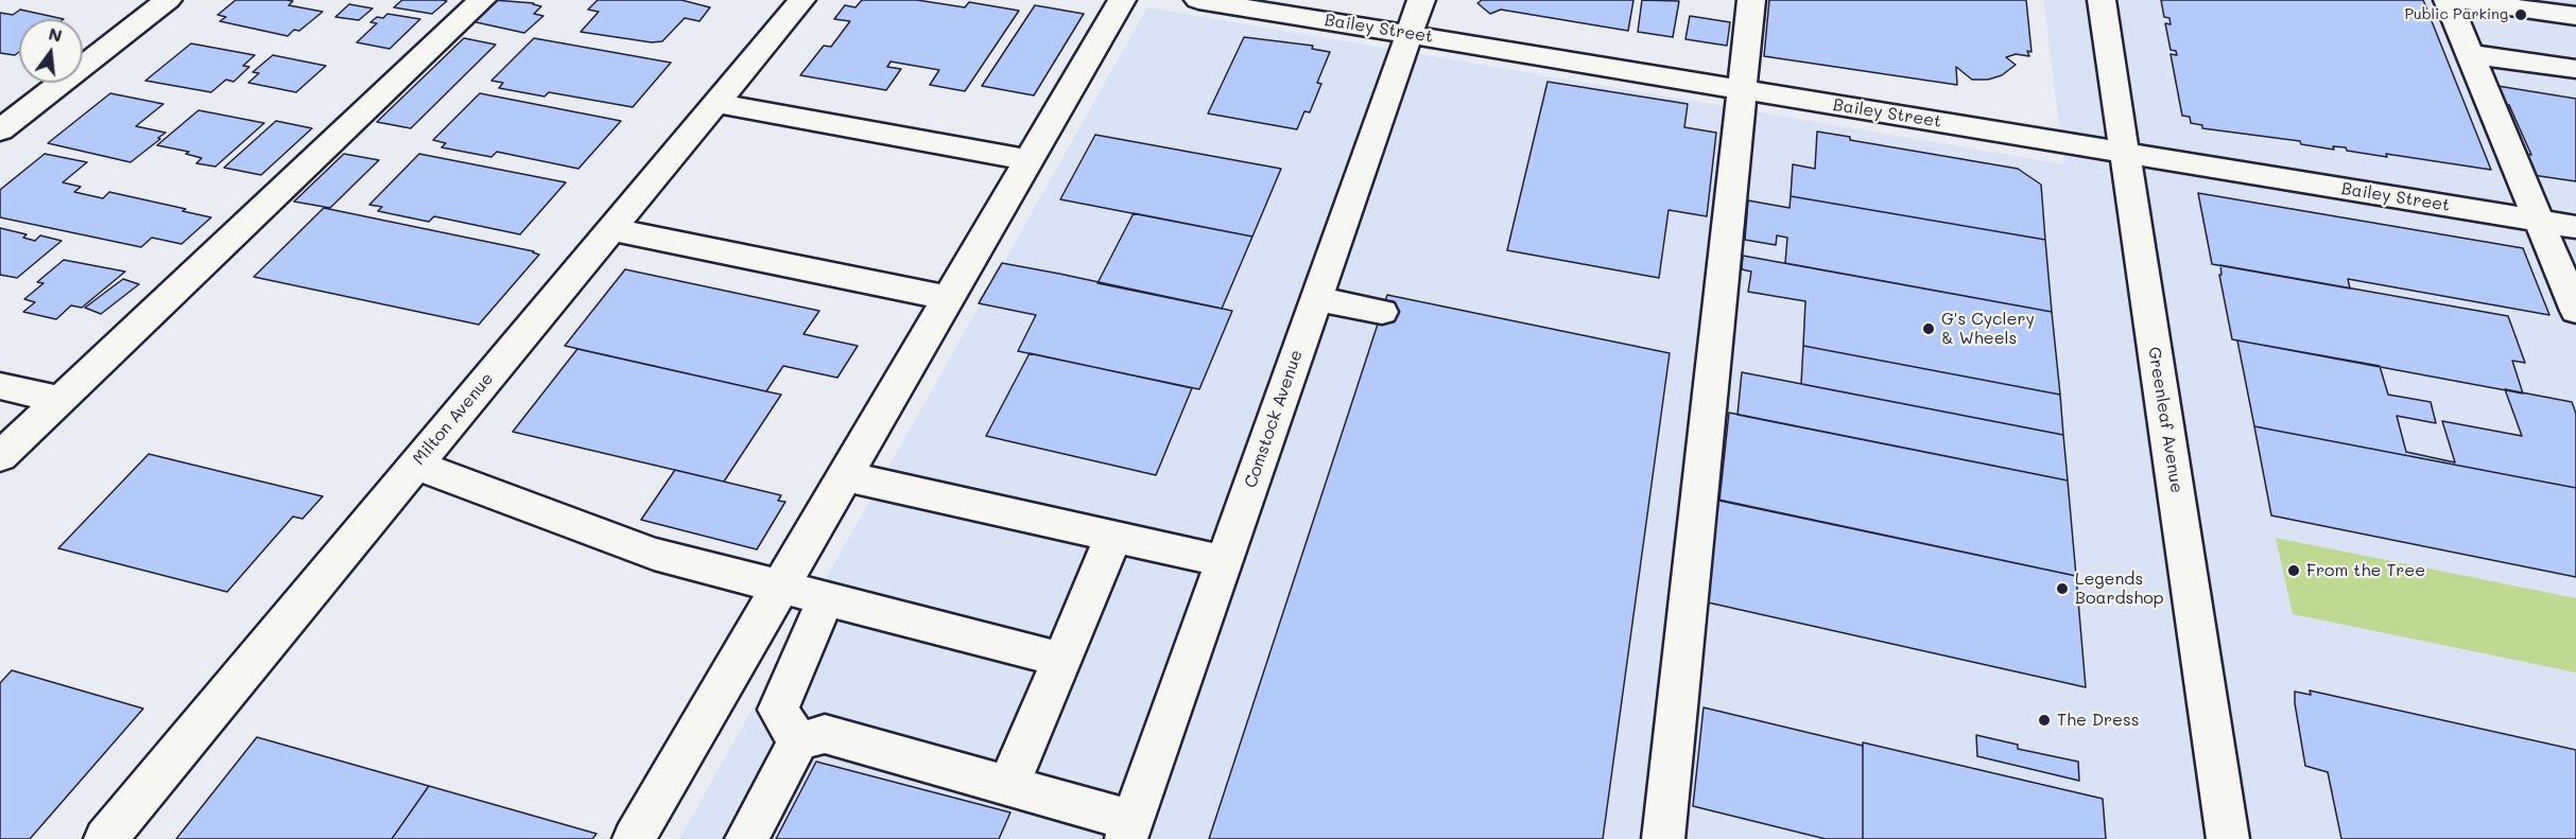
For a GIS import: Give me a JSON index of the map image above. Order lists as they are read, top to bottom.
{
  "streets": {
    "street": [
      "Bailey Street",
      "Milton Avenue",
      "Comstock Avenue",
      "Greenleaf Avenue"
    ]
  },
  "crossings": [
    ["Bailey Street", "Comstock Avenue"],
    ["Bailey Street", "Greenleaf Avenue"]
  ],
  "places": [
    "Public Parking",
    "G's Cyclery & Wheels",
    "From the Tree",
    "Legends Boardshop",
    "The Dress"
  ],
  "north": "top"
}
